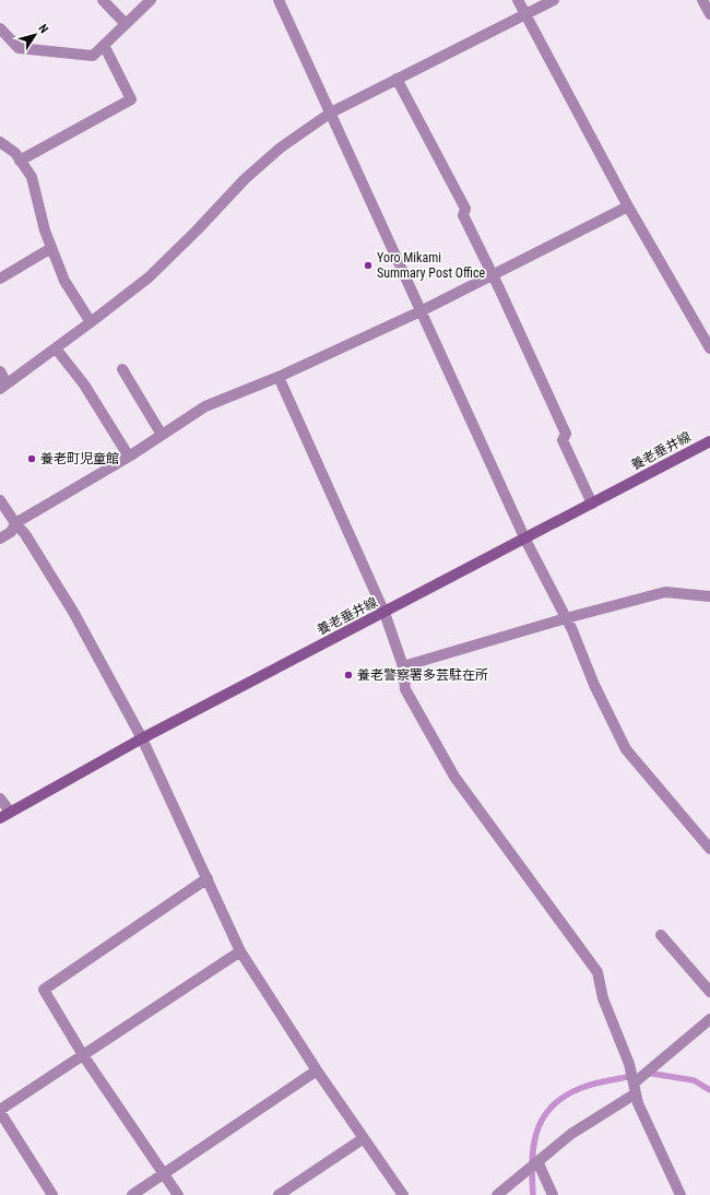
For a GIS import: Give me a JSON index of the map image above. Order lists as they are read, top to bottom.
{
  "streets": {
    "main road": ["養老垂井線"]
  },
  "places": ["Yoro Mikami Summary Post Office", "養老町児童館", "養老警察署多芸駐在所"],
  "north": "top right"
}
